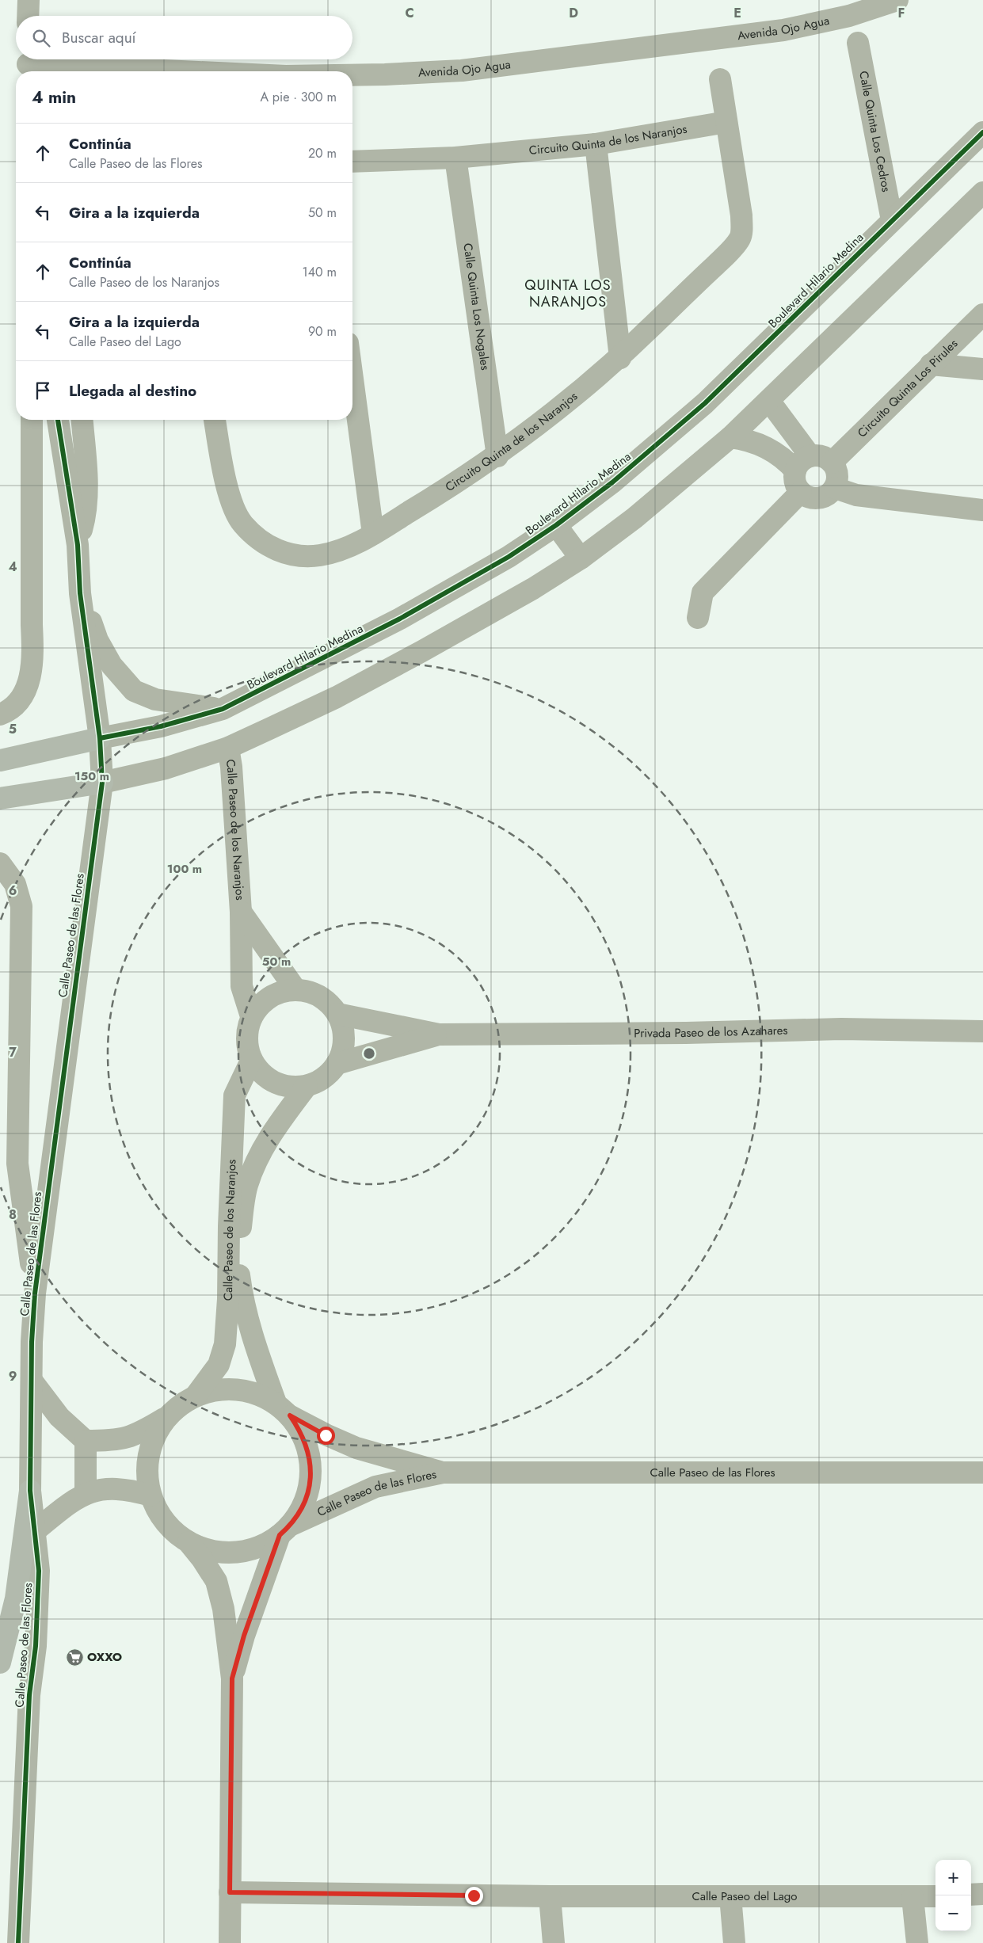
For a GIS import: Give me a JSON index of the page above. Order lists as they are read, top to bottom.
{
  "streets": {
    "main road": ["Boulevard Hilario Medina"],
    "street": [
      "Avenida Ojo Agua",
      "Calle Quinta Los Cedros",
      "Circuito Quinta de los Naranjos",
      "Calle Quinta Los Nogales",
      "Circuito Quinta Los Pirules",
      "Calle Paseo de los Naranjos",
      "Calle Paseo de las Flores",
      "Privada Paseo de los Azahares",
      "Calle Paseo del Lago"
    ]
  },
  "crossings": [
    ["Calle Quinta Los Cedros", "Boulevard Hilario Medina"],
    ["Circuito Quinta de los Naranjos", "Calle Quinta Los Nogales"],
    ["Boulevard Hilario Medina", "Calle Paseo de las Flores"],
    ["Calle Paseo de los Naranjos", "Calle Paseo de las Flores"],
    ["Calle Paseo de los Naranjos", "Privada Paseo de los Azahares"]
  ],
  "districts": ["QUINTA LOS NARANJOS"],
  "places": {
    "supermarket": ["OXXO"]
  },
  "page": {
    "search": "Buscar aquí",
    "heading": ["4 min", "A pie · 300 m"],
    "list": [
      ["Continúa", "Calle Paseo de las Flores", "20 m"],
      ["Gira a la izquierda", "50 m"],
      ["Continúa", "Calle Paseo de los Naranjos", "140 m"],
      ["Gira a la izquierda", "Calle Paseo del Lago", "90 m"],
      "Llegada al destino"
    ],
    "map_buttons": ["+", "−"]
  },
  "grid": {
    "columns": [
      "C",
      "D",
      "E",
      "F"
    ],
    "rows": [
      "4",
      "5",
      "6",
      "7",
      "8",
      "9"
    ]
  },
  "rings": ["150 m", "100 m", "50 m"]
}
